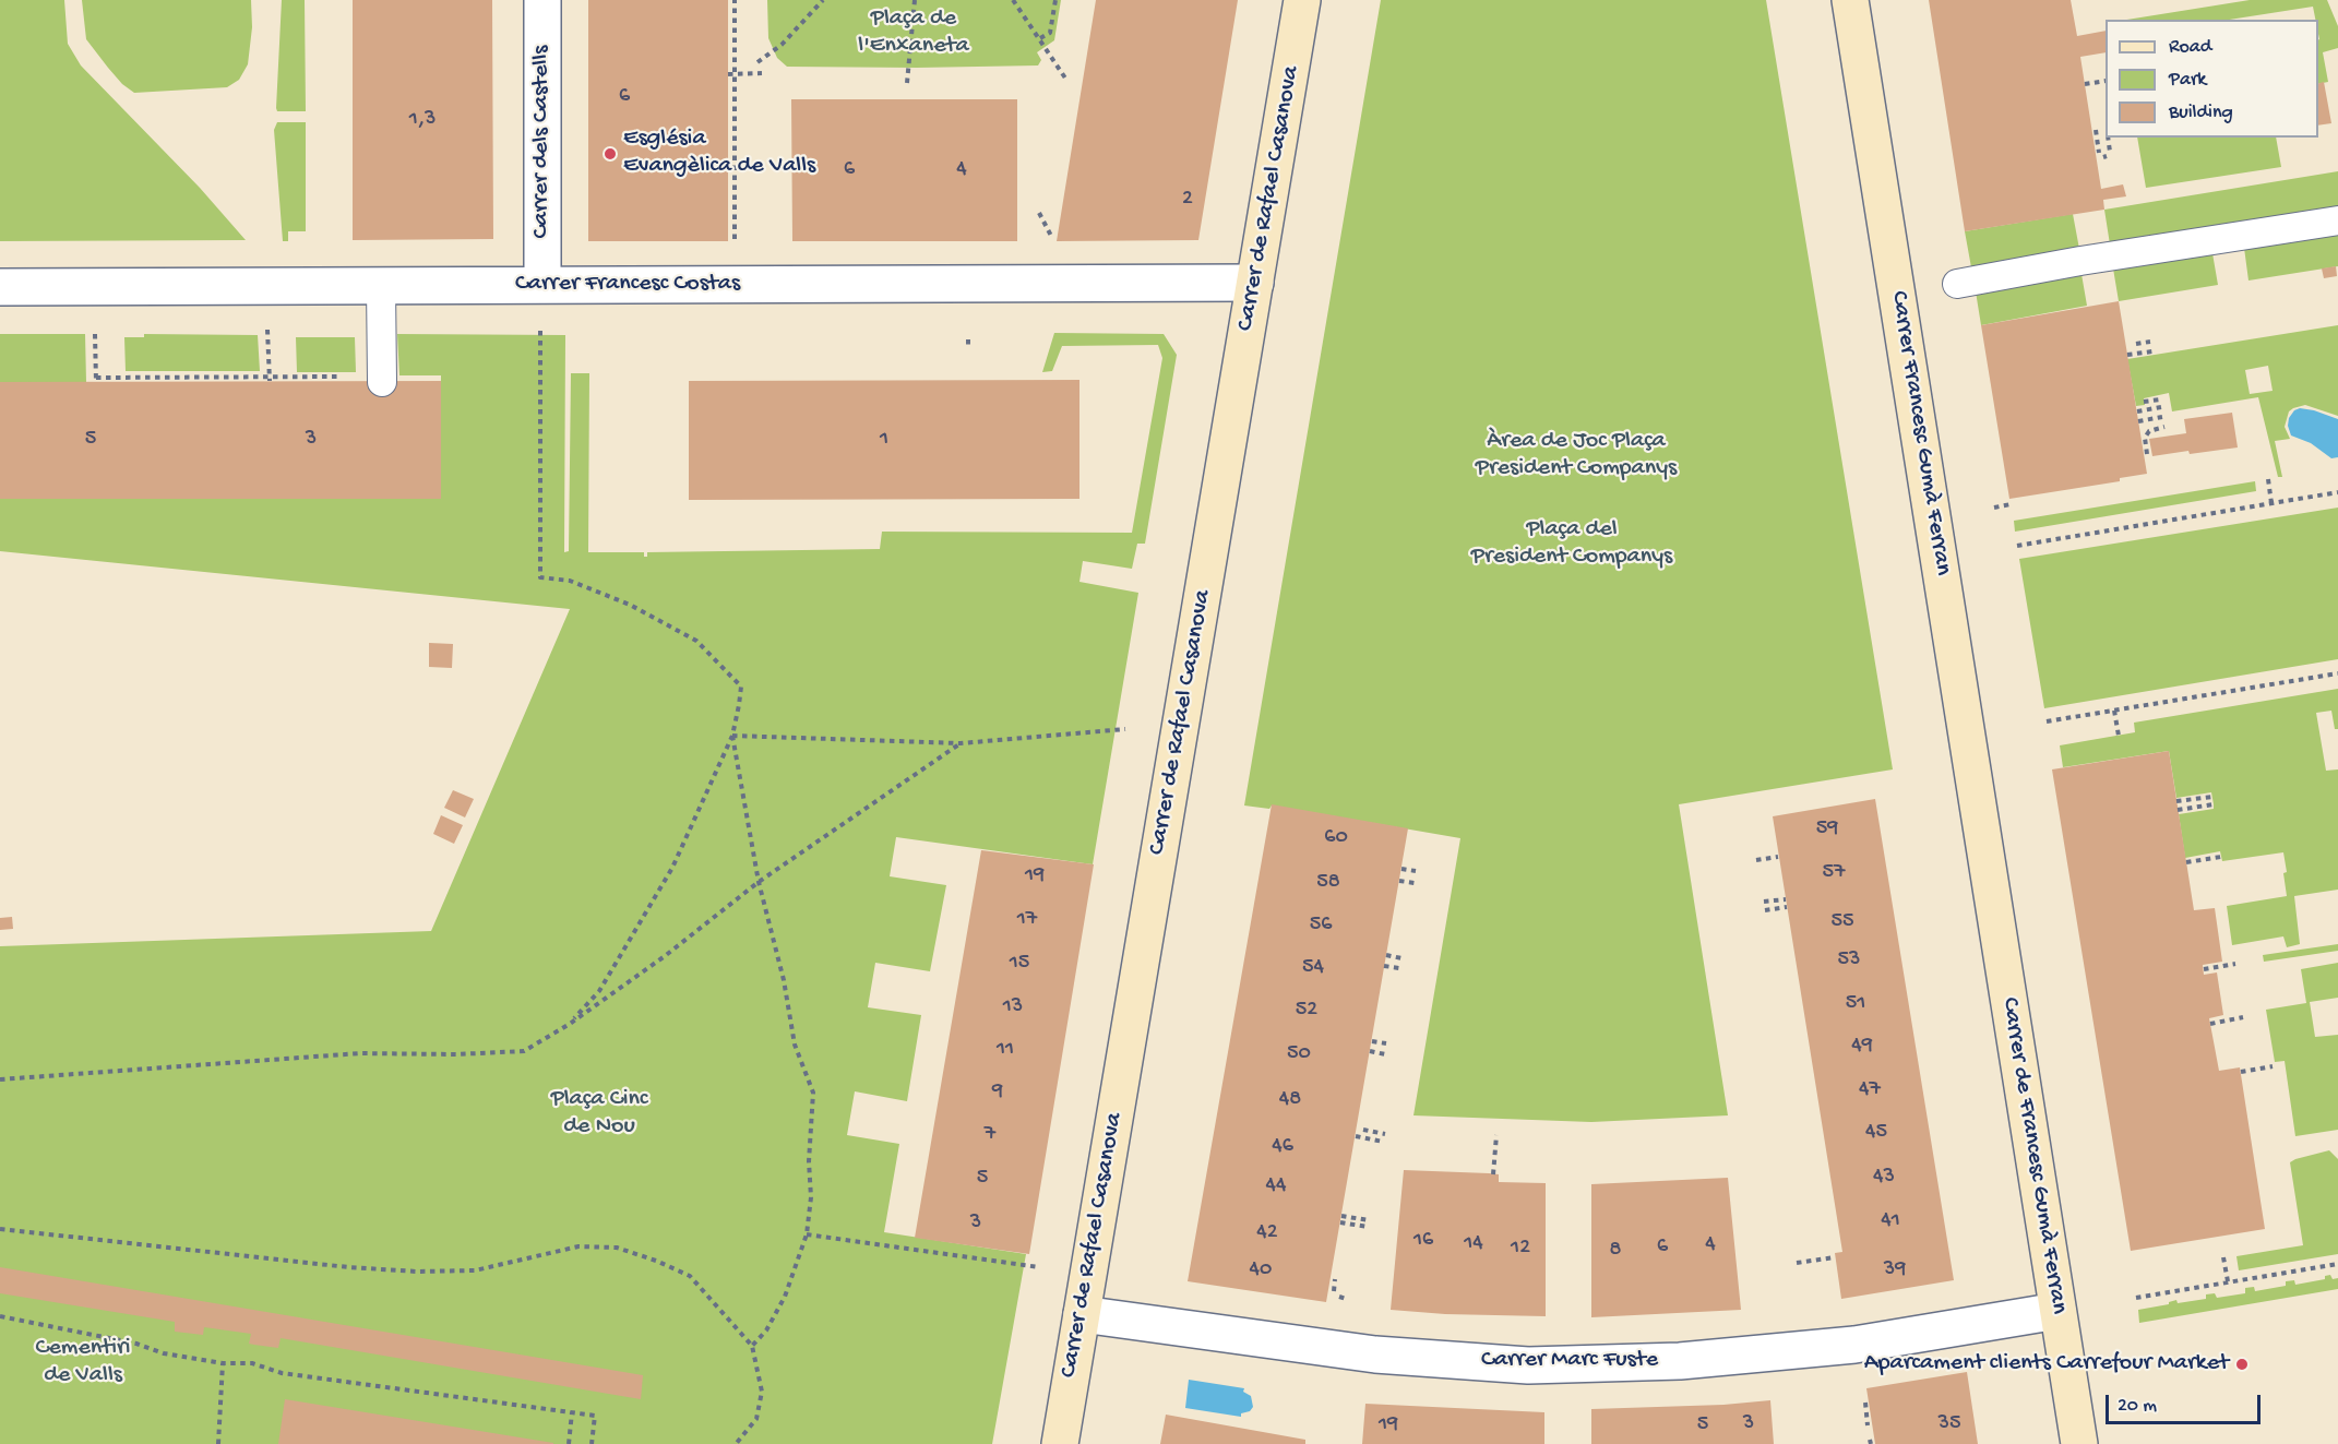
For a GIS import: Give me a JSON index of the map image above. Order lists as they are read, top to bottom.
{
  "streets": {
    "street": [
      "Carrer dels Castells",
      "Carrer de Rafael Casanova",
      "Carrer Francesc Costas",
      "Carrer Francesc Gumà Ferran",
      "Carrer de Francesc Gumà Ferran",
      "Carrer Marc Fuste"
    ]
  },
  "crossings": [
    ["Carrer dels Castells", "Carrer Francesc Costas"],
    ["Carrer de Rafael Casanova", "Carrer Francesc Costas"],
    ["Carrer de Rafael Casanova", "Carrer Marc Fuste"],
    ["Carrer Francesc Gumà Ferran", "Carrer de Francesc Gumà Ferran"],
    ["Carrer de Francesc Gumà Ferran", "Carrer Marc Fuste"]
  ],
  "parks": [
    "Plaça de l'Enxaneta",
    "Àrea de Joc Plaça President Companys",
    "Plaça del President Companys",
    "Plaça Cinc de Nou",
    "Cementiri de Valls"
  ],
  "places": ["Església Evangèlica de Valls", "Aparcament clients Carrefour Market"],
  "house_numbers": [
    "6",
    "1,3",
    "6",
    "4",
    "2",
    "5",
    "3",
    "1",
    "59",
    "60",
    "57",
    "19",
    "58",
    "17",
    "55",
    "56",
    "53",
    "15",
    "54",
    "51",
    "13",
    "52",
    "49",
    "11",
    "50",
    "47",
    "9",
    "48",
    "45",
    "7",
    "46",
    "43",
    "5",
    "44",
    "41",
    "3",
    "42",
    "16",
    "14",
    "4",
    "6",
    "12",
    "8",
    "40",
    "39",
    "3",
    "35",
    "19",
    "5"
  ],
  "legend": ["Road", "Park", "Building"],
  "scale_bar": "20 m"
}
